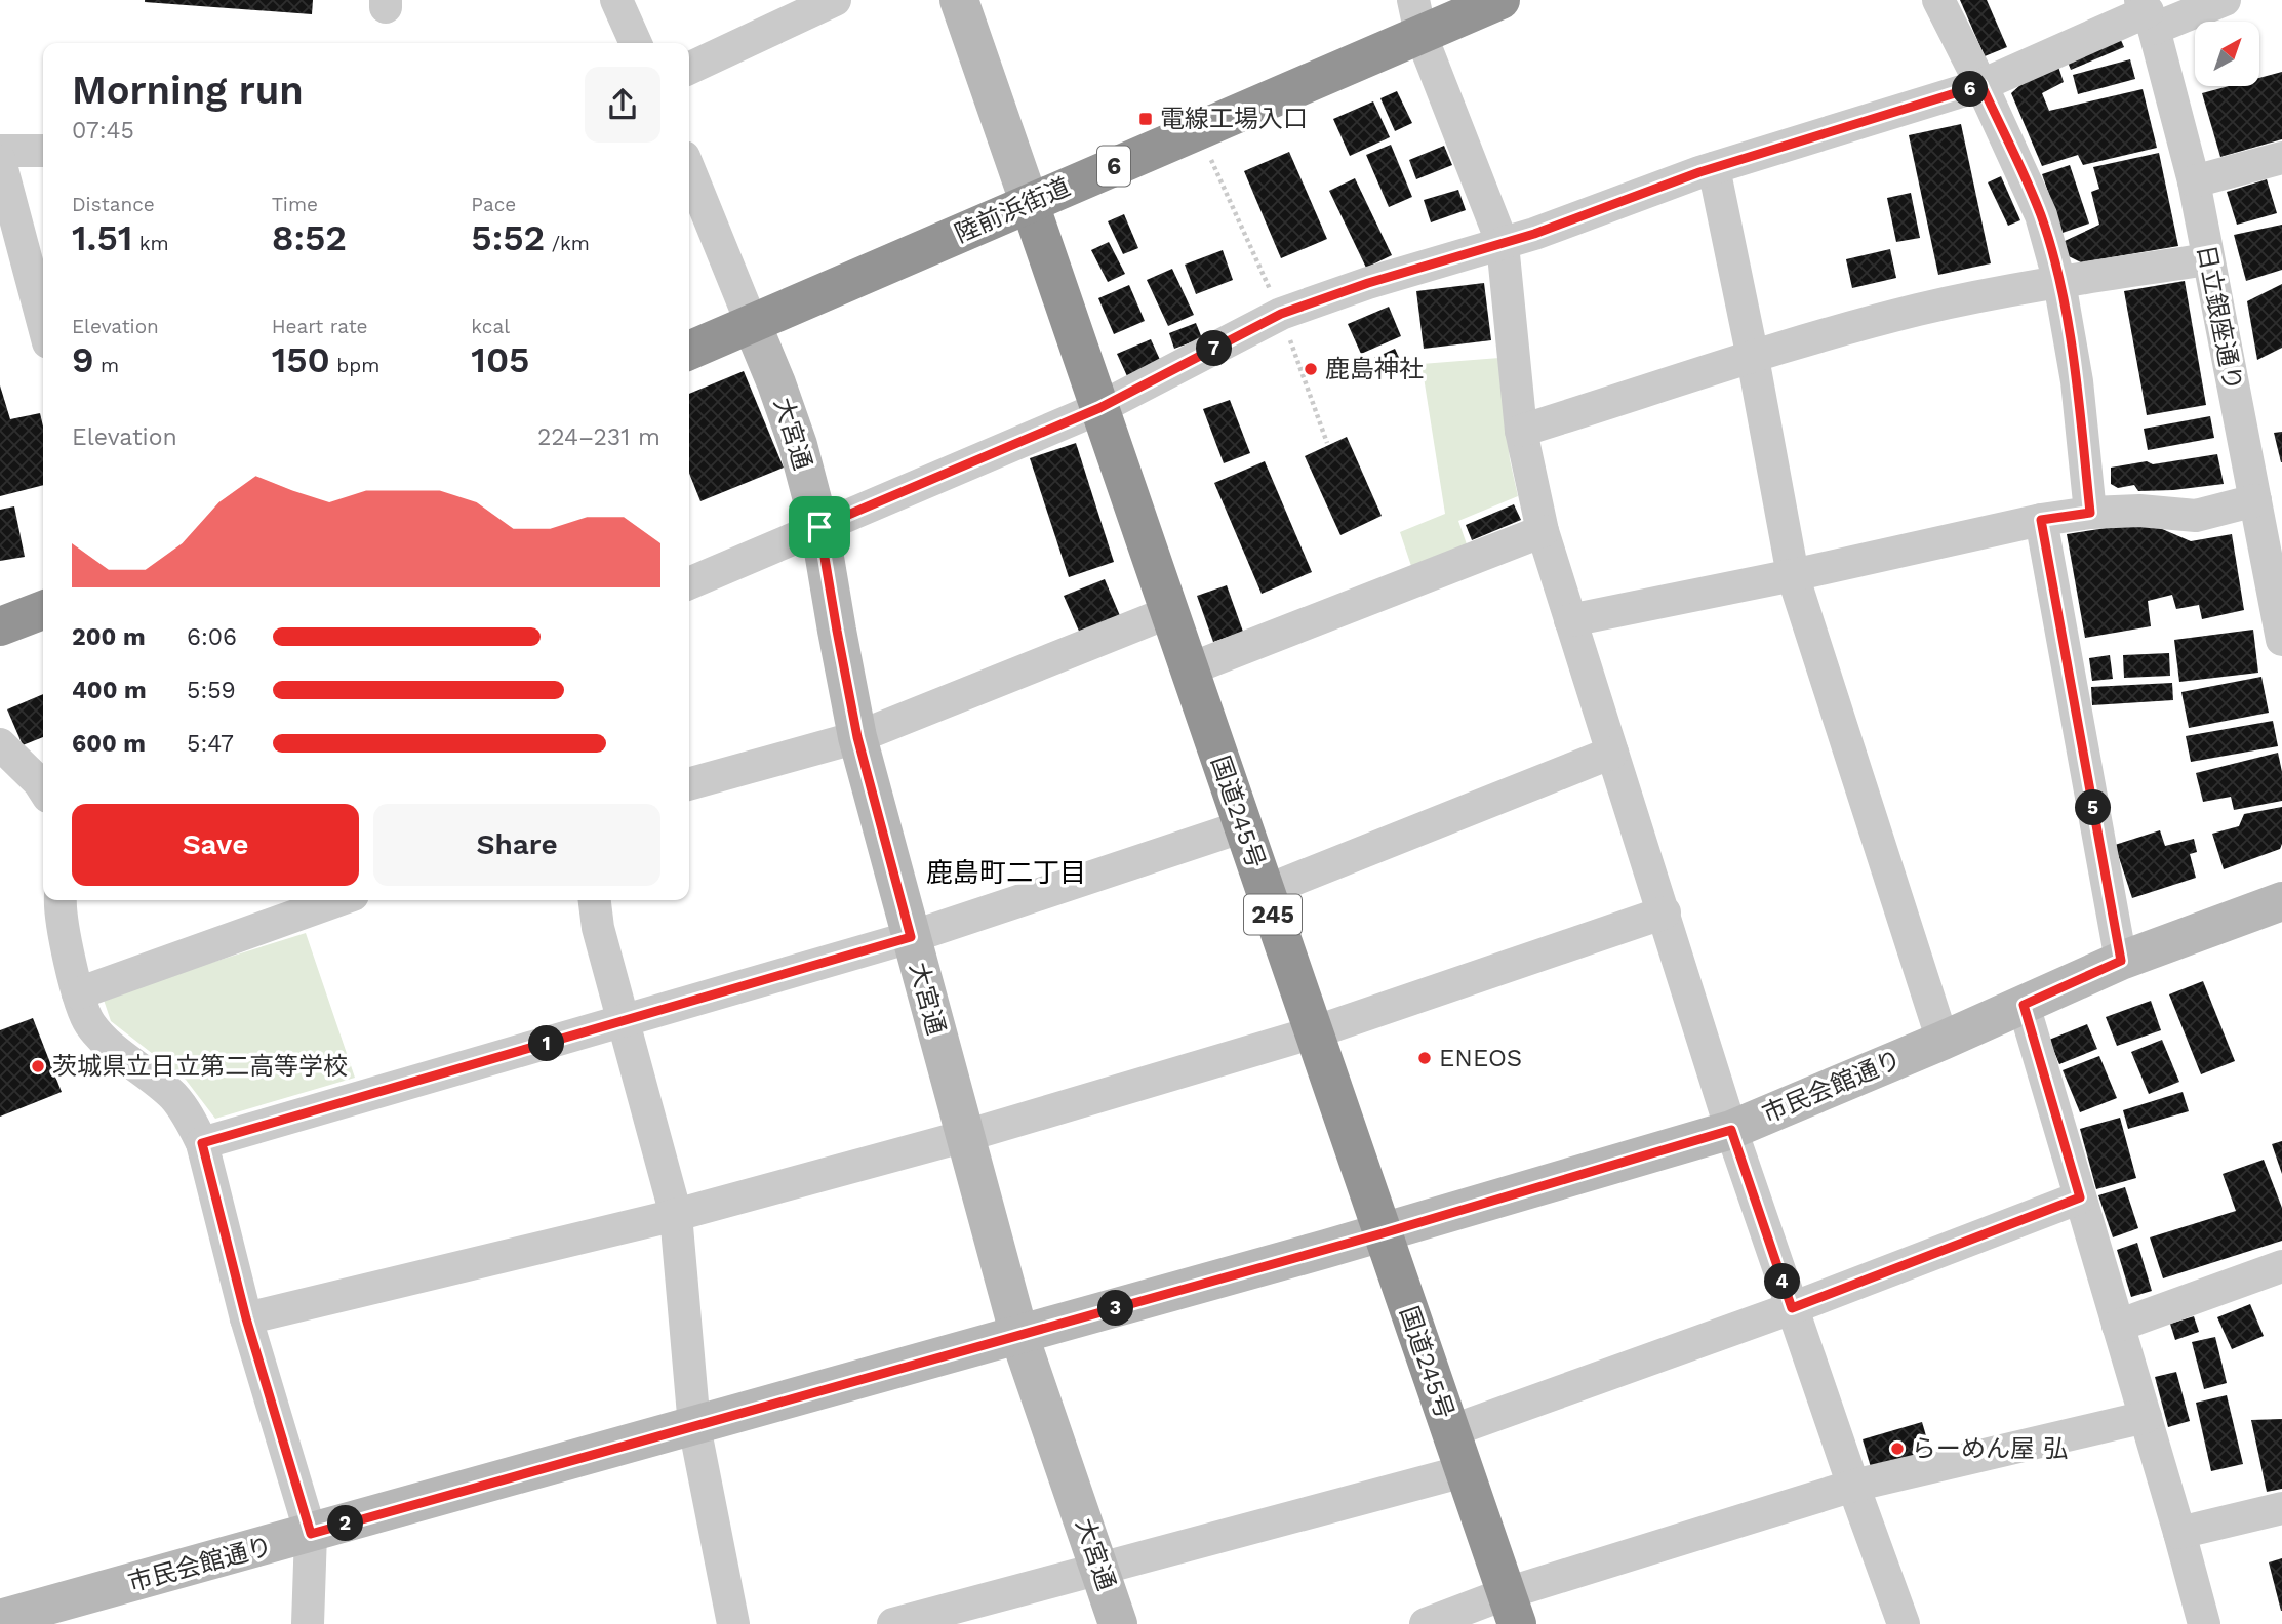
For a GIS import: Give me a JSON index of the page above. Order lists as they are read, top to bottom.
{
  "streets": {
    "highway": [
      "6",
      "陸前浜街道",
      "国道245号",
      "245"
    ],
    "street": ["日立銀座通り", "大宮通", "市民会館通り"]
  },
  "crossings": [
    ["陸前浜街道", "大宮通"],
    ["陸前浜街道", "国道245号"],
    ["大宮通", "市民会館通り"],
    ["国道245号", "市民会館通り"]
  ],
  "districts": ["鹿島町二丁目"],
  "places": {
    "transit": ["電線工場入口"],
    "other": [
      "鹿島神社",
      "ENEOS",
      "茨城県立日立第二高等学校",
      "らーめん屋 弘"
    ]
  },
  "north": "top right",
  "page": {
    "heading": ["Morning run", "07:45"],
    "pins": [
      "6",
      "7",
      "5",
      "1",
      "4",
      "3",
      "2"
    ],
    "stats": [
      ["Distance", "1.51 km"],
      ["Time", "8:52"],
      ["Pace", "5:52 /km"],
      ["Elevation", "9 m"],
      ["Heart rate", "150 bpm"],
      ["kcal", "105"]
    ],
    "chart": ["Elevation", "224–231 m"],
    "list": [
      {
        "name": "200 m",
        "note": "6:06"
      },
      {
        "name": "400 m",
        "note": "5:59"
      },
      {
        "name": "600 m",
        "note": "5:47"
      }
    ],
    "buttons": ["Save", "Share"]
  }
}
